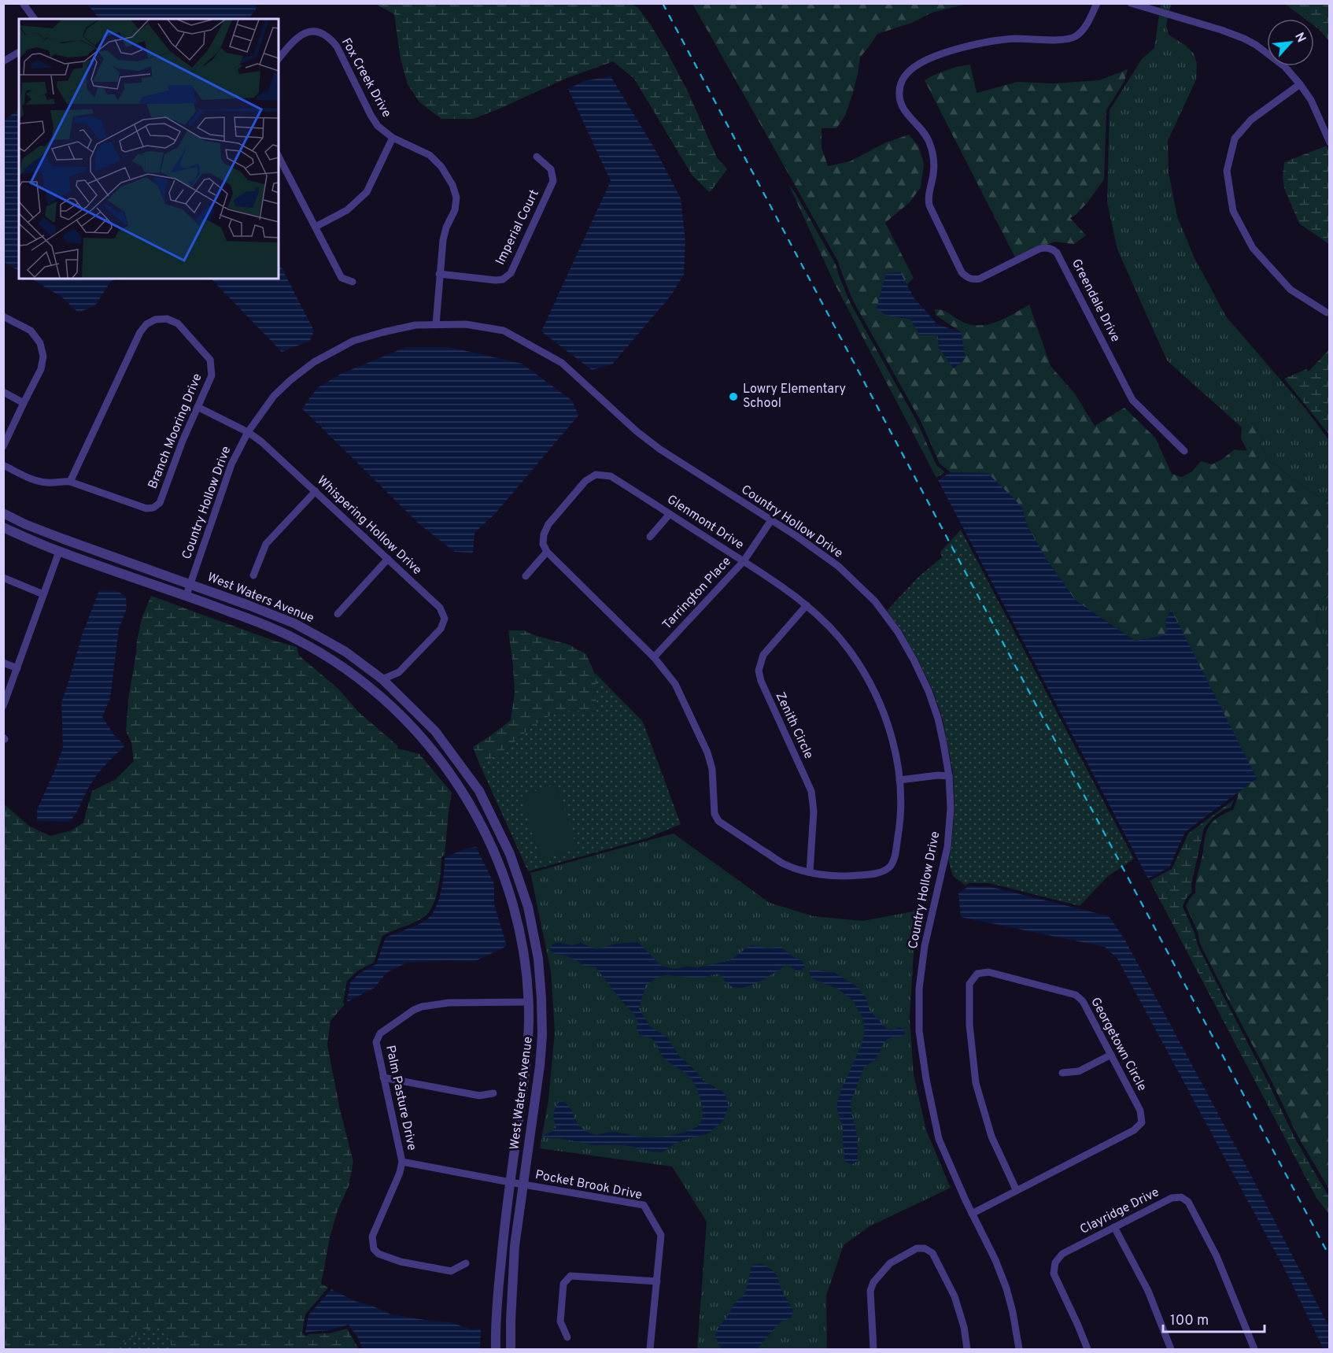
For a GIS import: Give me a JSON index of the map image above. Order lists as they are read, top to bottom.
{
  "streets": {
    "street": [
      "Fox Creek Drive",
      "Imperial Court",
      "Greendale Drive",
      "Branch Mooring Drive",
      "Country Hollow Drive",
      "Glenmont Drive",
      "Whispering Hollow Drive",
      "Tarrington Place",
      "West Waters Avenue",
      "Zenith Circle",
      "Georgetown Circle",
      "Palm Pasture Drive",
      "Pocket Brook Drive",
      "Clayridge Drive"
    ]
  },
  "crossings": [
    ["Fox Creek Drive", "Imperial Court"],
    ["Fox Creek Drive", "Country Hollow Drive"],
    ["Branch Mooring Drive", "Whispering Hollow Drive"],
    ["Country Hollow Drive", "Whispering Hollow Drive"],
    ["Country Hollow Drive", "Tarrington Place"],
    ["Country Hollow Drive", "West Waters Avenue"],
    ["Country Hollow Drive", "Georgetown Circle"],
    ["Glenmont Drive", "Tarrington Place"],
    ["Glenmont Drive", "Zenith Circle"],
    ["Whispering Hollow Drive", "West Waters Avenue"],
    ["West Waters Avenue", "Palm Pasture Drive"],
    ["West Waters Avenue", "Pocket Brook Drive"]
  ],
  "places": ["Lowry Elementary School"],
  "scale_bar": "100 m",
  "north": "top right"
}
